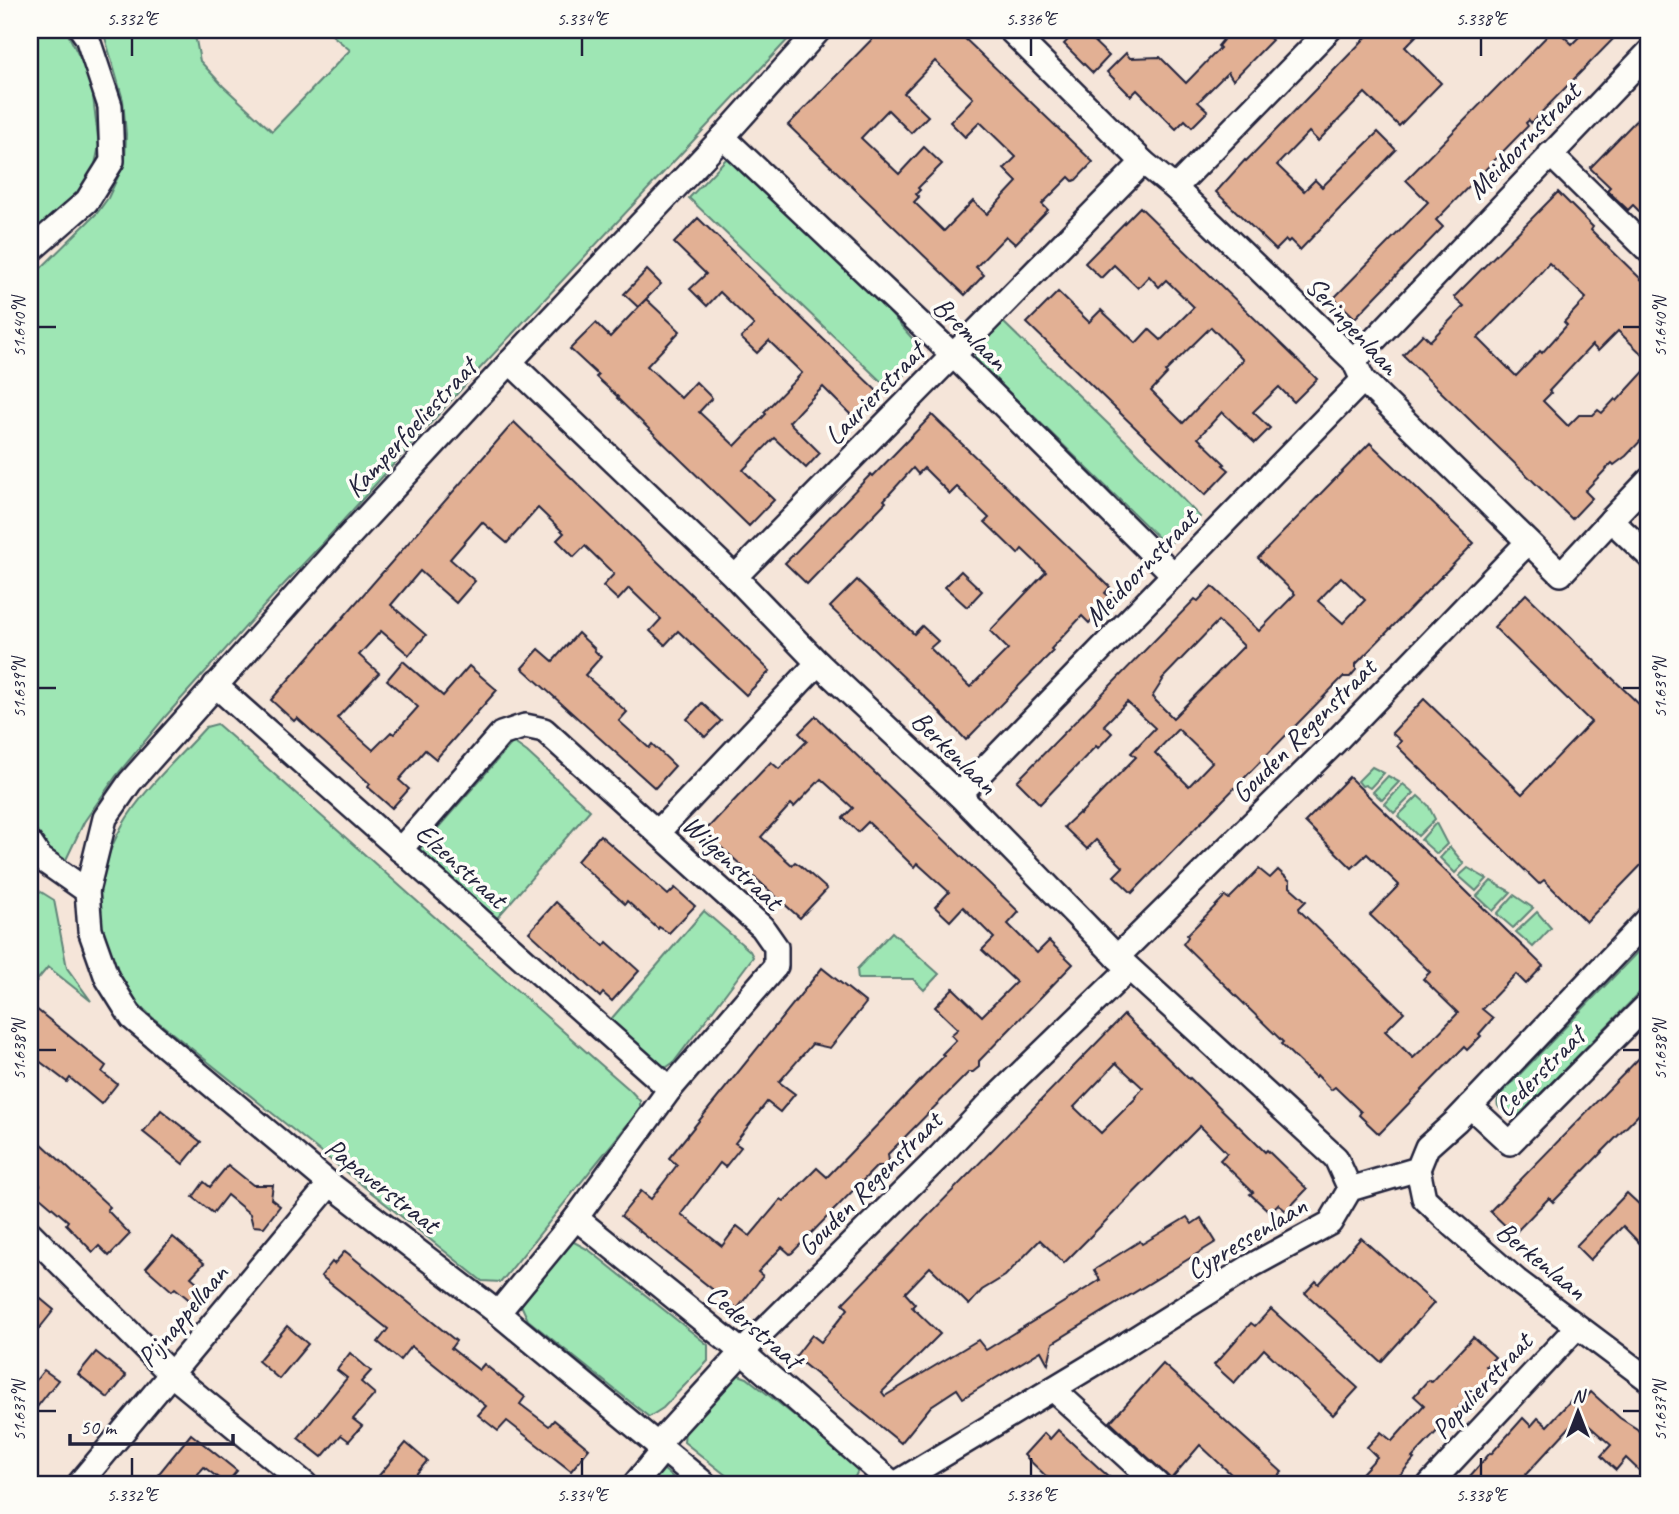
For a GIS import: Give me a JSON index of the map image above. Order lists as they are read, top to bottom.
{
  "streets": {
    "street": [
      "Meidoornstraat",
      "Seringenlaan",
      "Bremlaan",
      "Laurierstraat",
      "Kamperfoeliestraat",
      "Gouden Regenstraat",
      "Berkenlaan",
      "Wilgenstraat",
      "Elzenstraat",
      "Cederstraat",
      "Papaverstraat",
      "Cypressenlaan",
      "Pijnappellaan",
      "Populierstraat"
    ]
  },
  "crossings": [
    ["Meidoornstraat", "Seringenlaan"],
    ["Meidoornstraat", "Bremlaan"],
    ["Meidoornstraat", "Berkenlaan"],
    ["Seringenlaan", "Laurierstraat"],
    ["Seringenlaan", "Gouden Regenstraat"],
    ["Bremlaan", "Laurierstraat"],
    ["Bremlaan", "Kamperfoeliestraat"],
    ["Laurierstraat", "Berkenlaan"],
    ["Kamperfoeliestraat", "Berkenlaan"],
    ["Kamperfoeliestraat", "Elzenstraat"],
    ["Kamperfoeliestraat", "Papaverstraat"],
    ["Gouden Regenstraat", "Berkenlaan"],
    ["Gouden Regenstraat", "Cederstraat"],
    ["Gouden Regenstraat", "Papaverstraat"],
    ["Berkenlaan", "Cypressenlaan"],
    ["Berkenlaan", "Populierstraat"],
    ["Wilgenstraat", "Elzenstraat"],
    ["Wilgenstraat", "Cederstraat"],
    ["Wilgenstraat", "Papaverstraat"],
    ["Cederstraat", "Cypressenlaan"],
    ["Papaverstraat", "Pijnappellaan"]
  ],
  "scale_bar": "50 m",
  "north": "top",
  "coordinates": [
    "5.332°E",
    "5.334°E",
    "5.336°E",
    "5.338°E",
    "51.640°N",
    "51.639°N",
    "51.638°N",
    "51.637°N"
  ]
}
